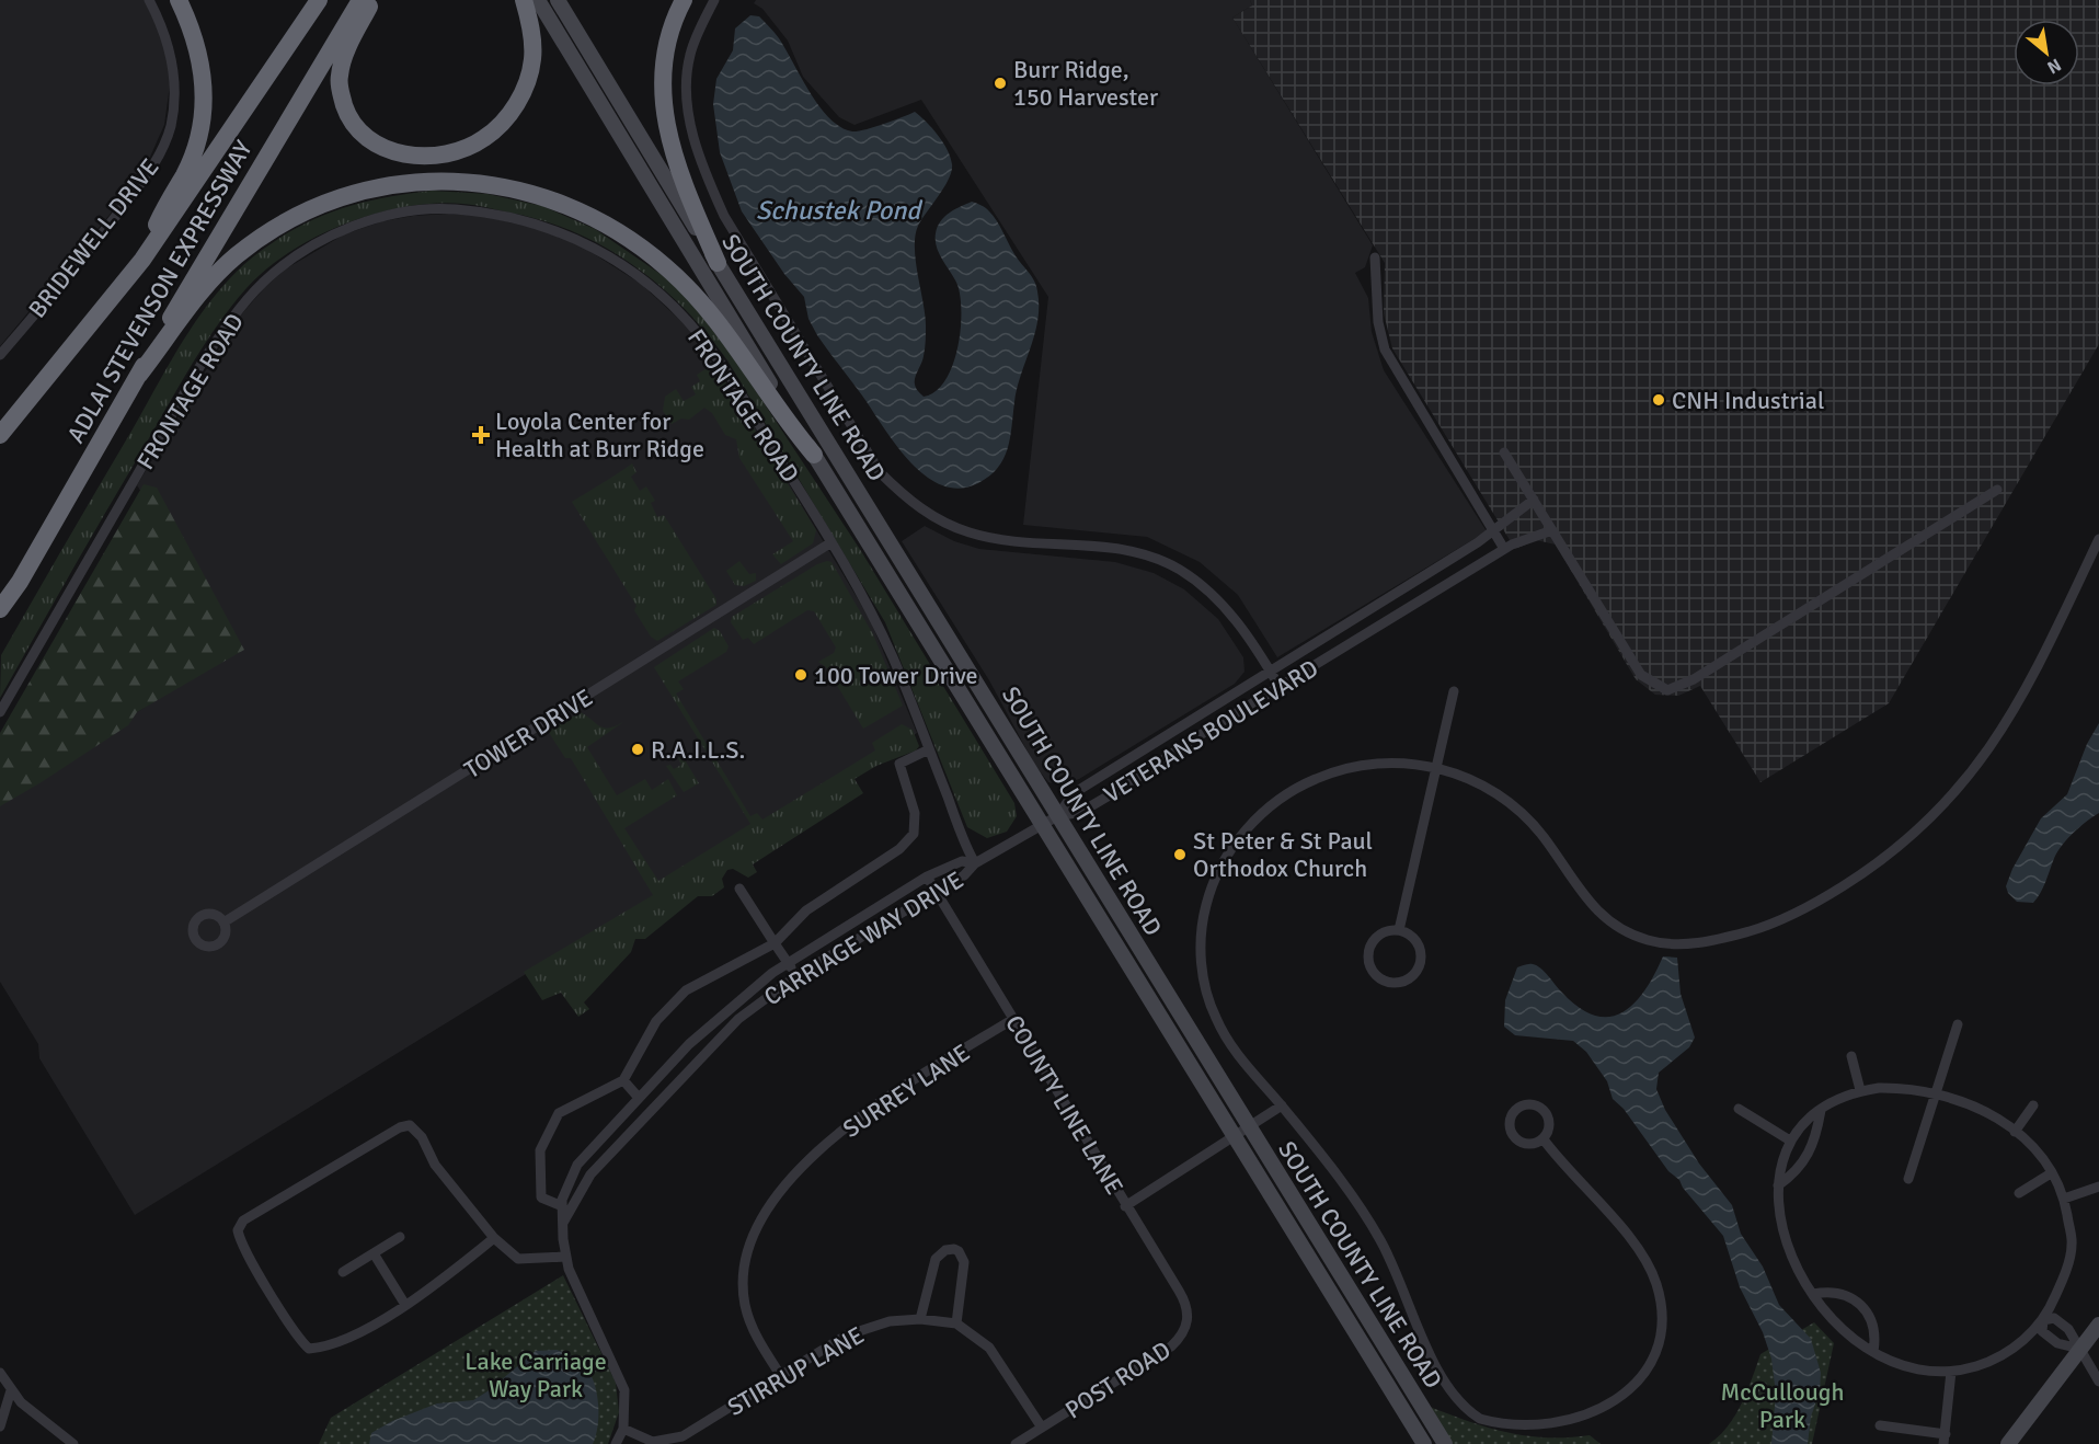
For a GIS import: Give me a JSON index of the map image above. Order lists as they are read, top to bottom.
{
  "streets": {
    "highway": ["ADLAI STEVENSON EXPRESSWAY"],
    "main road": ["SOUTH COUNTY LINE ROAD"],
    "street": [
      "BRIDEWELL DRIVE",
      "FRONTAGE ROAD",
      "VETERANS BOULEVARD",
      "TOWER DRIVE",
      "CARRIAGE WAY DRIVE",
      "SURREY LANE",
      "COUNTY LINE LANE",
      "STIRRUP LANE",
      "POST ROAD"
    ]
  },
  "crossings": [
    ["SOUTH COUNTY LINE ROAD", "VETERANS BOULEVARD"],
    ["FRONTAGE ROAD", "TOWER DRIVE"],
    ["FRONTAGE ROAD", "CARRIAGE WAY DRIVE"],
    ["CARRIAGE WAY DRIVE", "COUNTY LINE LANE"],
    ["CARRIAGE WAY DRIVE", "STIRRUP LANE"],
    ["SURREY LANE", "COUNTY LINE LANE"],
    ["SURREY LANE", "STIRRUP LANE"],
    ["COUNTY LINE LANE", "POST ROAD"],
    ["STIRRUP LANE", "POST ROAD"]
  ],
  "water": ["Schustek Pond"],
  "parks": ["Lake Carriage Way Park", "McCullough Park"],
  "places": {
    "other": [
      "Burr Ridge, 150 Harvester",
      "CNH Industrial",
      "100 Tower Drive",
      "R.A.I.L.S.",
      "St Peter & St Paul Orthodox Church"
    ],
    "health": ["Loyola Center for Health at Burr Ridge"]
  },
  "north": "bottom right"
}
